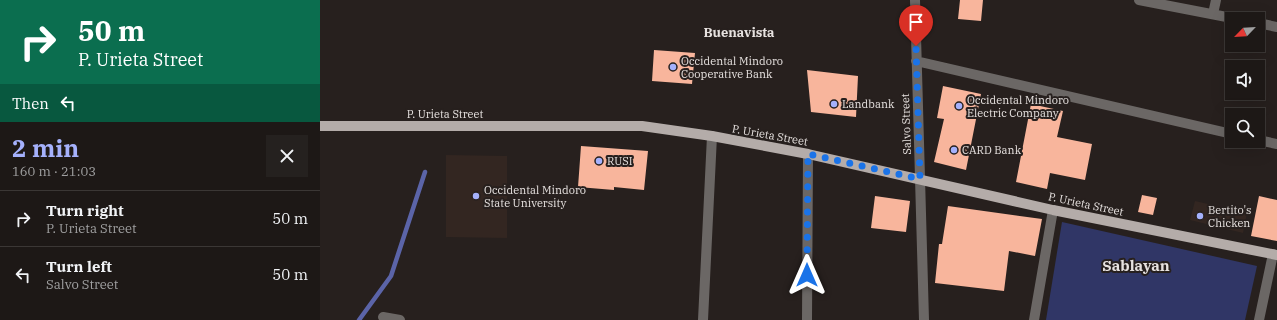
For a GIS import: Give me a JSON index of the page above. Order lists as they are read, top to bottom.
{
  "streets": {
    "main road": ["P. Urieta Street"],
    "street": ["Salvo Street"]
  },
  "crossings": [
    ["P. Urieta Street", "Salvo Street"]
  ],
  "districts": ["Buenavista", "Sablayan"],
  "places": [
    "Occidental Mindoro Cooperative Bank",
    "Landbank",
    "Occidental Mindoro Electric Company",
    "CARD Bank",
    "RUSI",
    "Occidental Mindoro State University",
    "Bertito's Chicken"
  ],
  "north": "bottom left",
  "page": {
    "turn": ["50 m", "P. Urieta Street"],
    "then": "Then",
    "heading": ["2 min", "160 m · 21:03"],
    "list": [
      {
        "name": "Turn right",
        "note": "P. Urieta Street",
        "value": "50 m"
      },
      {
        "name": "Turn left",
        "note": "Salvo Street",
        "value": "50 m"
      }
    ]
  }
}
